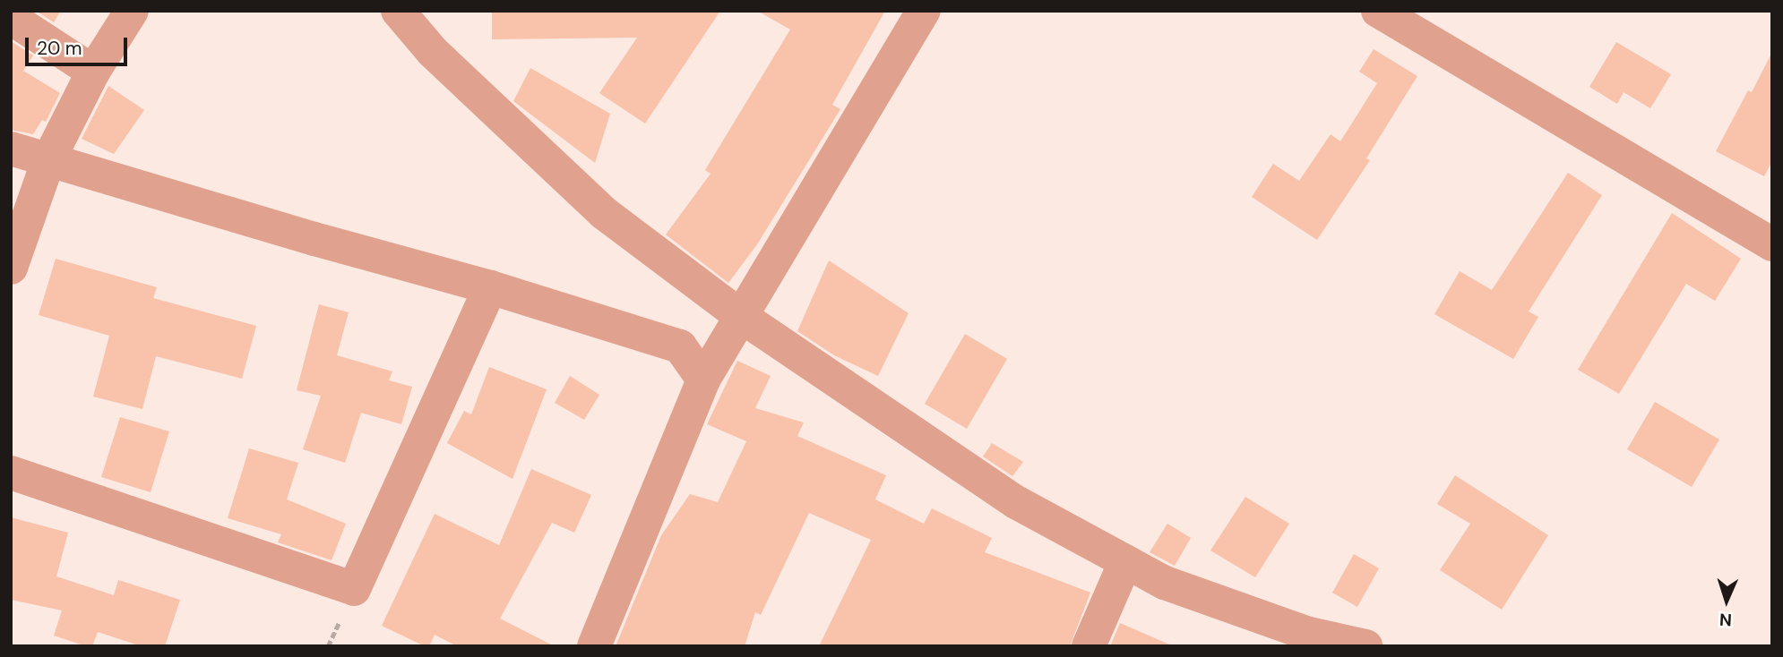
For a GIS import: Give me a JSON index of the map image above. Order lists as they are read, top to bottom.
{
  "scale_bar": "20 m",
  "north": "bottom"
}
